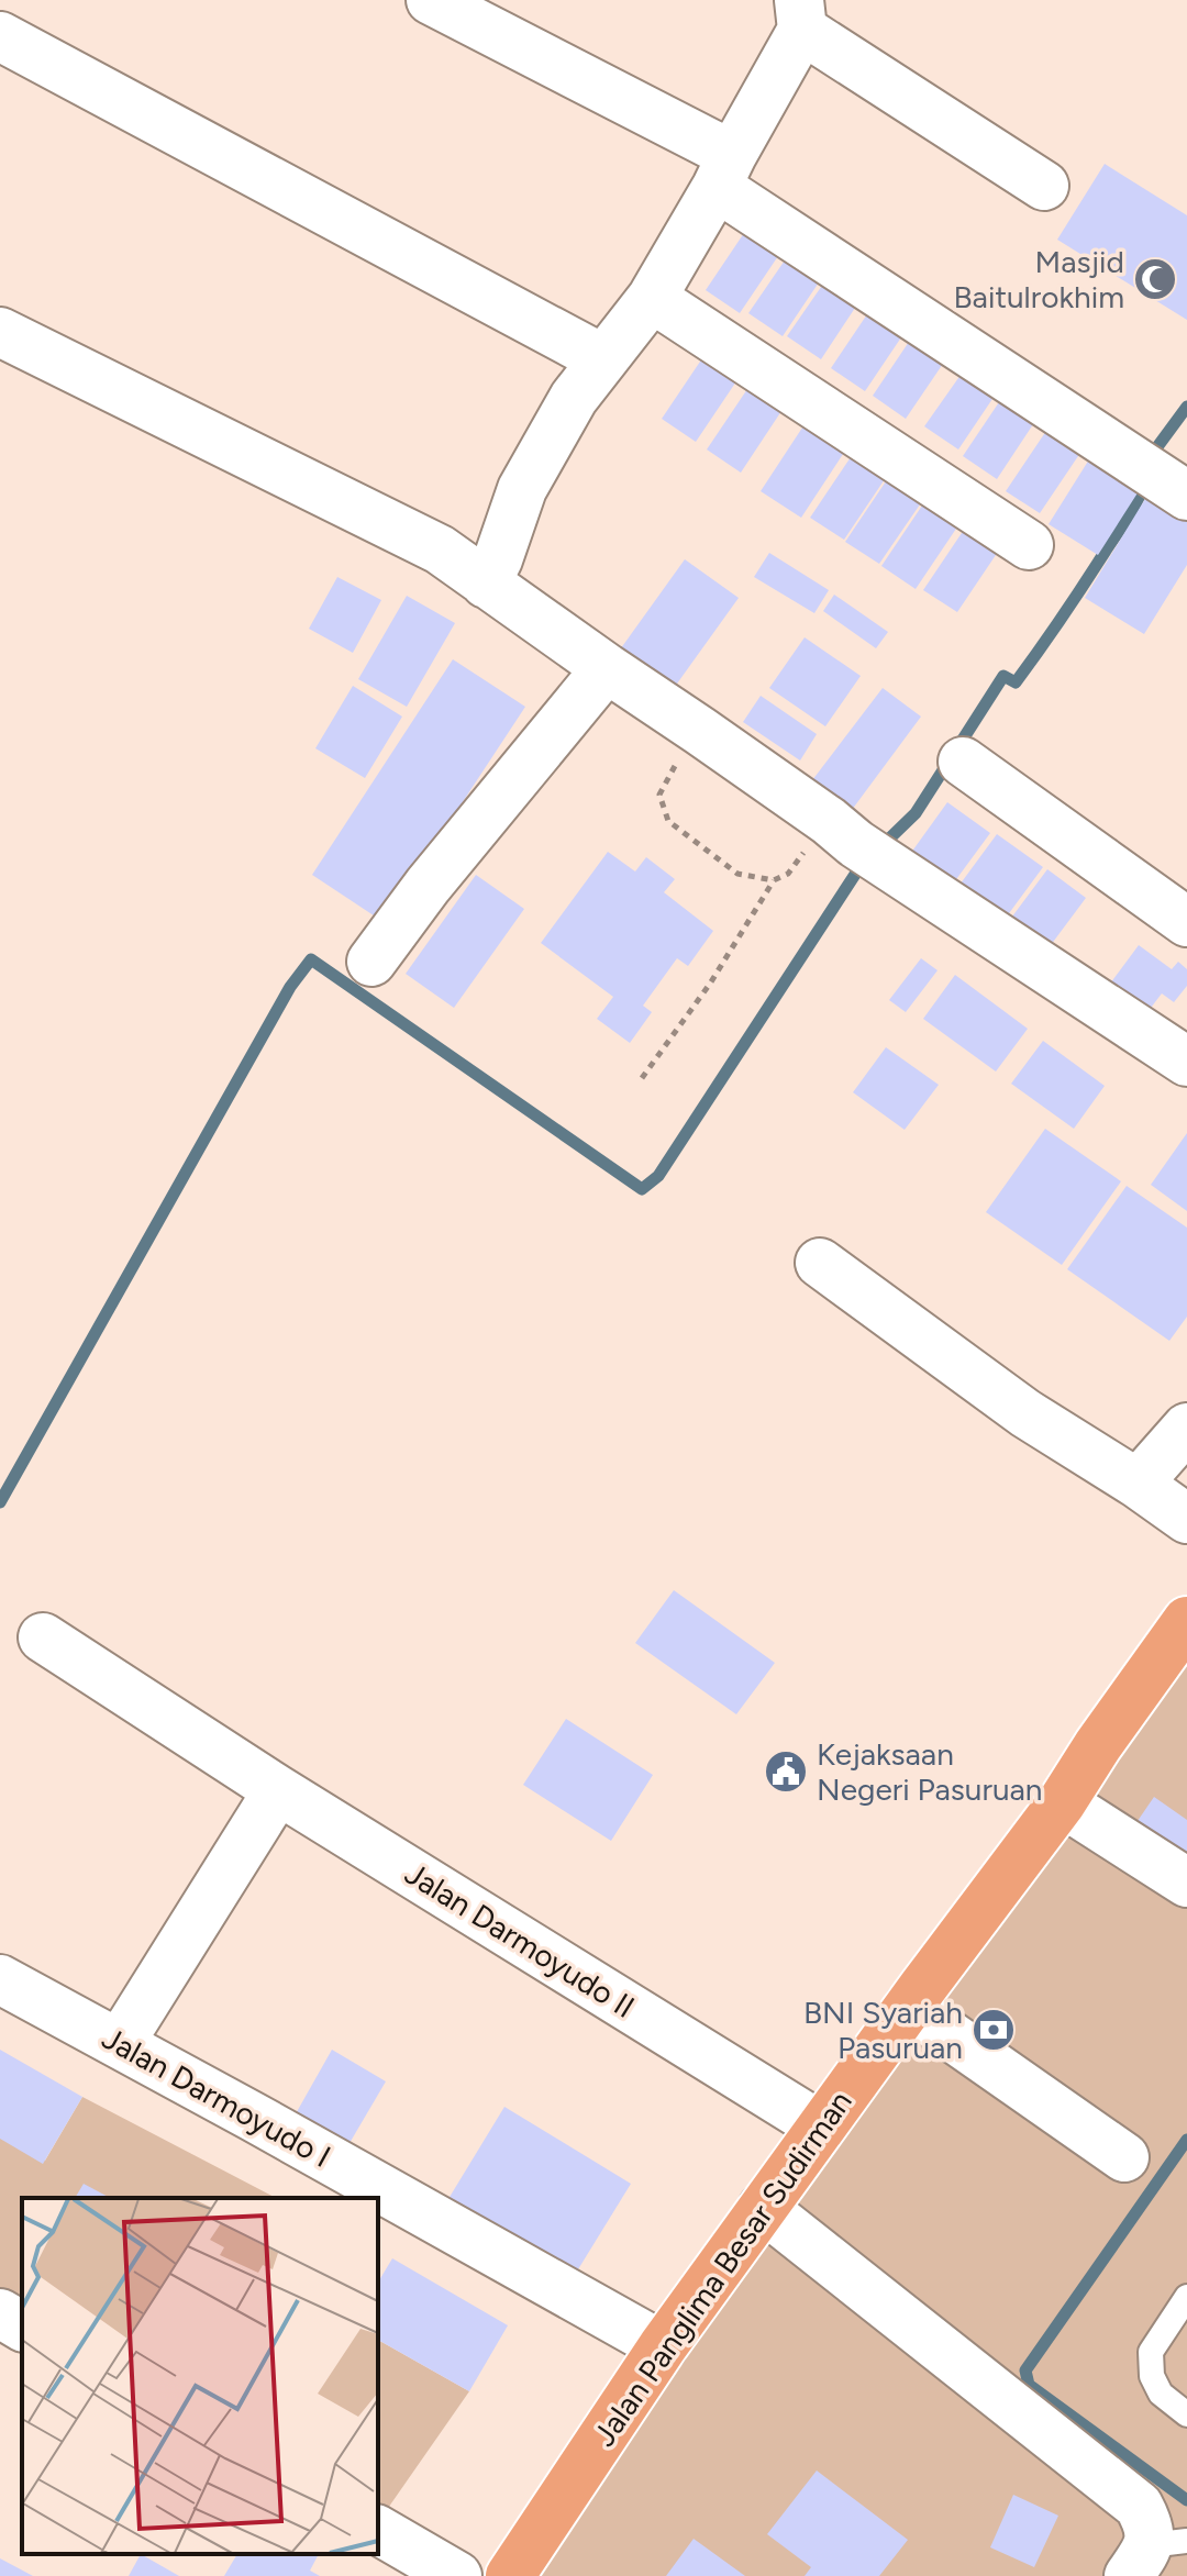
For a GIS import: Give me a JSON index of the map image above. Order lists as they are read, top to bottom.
{
  "streets": {
    "main road": ["Jalan Panglima Besar Sudirman"],
    "street": ["Jalan Darmoyudo II", "Jalan Darmoyudo I"]
  },
  "crossings": [
    ["Jalan Darmoyudo II", "Jalan Panglima Besar Sudirman"],
    ["Jalan Darmoyudo I", "Jalan Panglima Besar Sudirman"]
  ],
  "places": {
    "mosque": ["Masjid Baitulrokhim"],
    "public building": ["Kejaksaan Negeri Pasuruan"],
    "bank": ["BNI Syariah Pasuruan"]
  }
}
